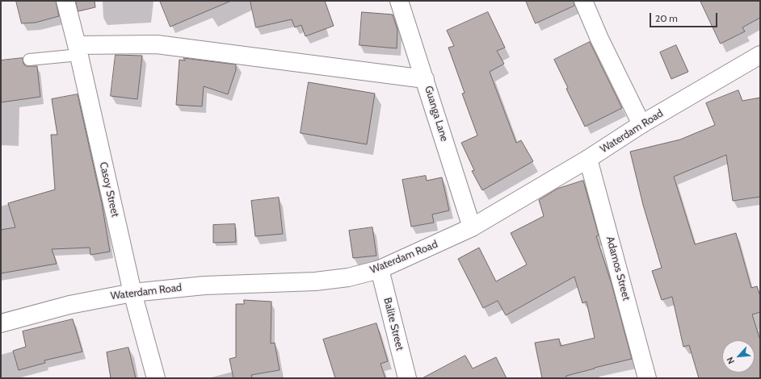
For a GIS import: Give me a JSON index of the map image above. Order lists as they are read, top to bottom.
{
  "streets": {
    "street": [
      "Guanga Lane",
      "Waterdam Road",
      "Casoy Street",
      "Adamos Street",
      "Balite Street"
    ]
  },
  "crossings": [
    ["Guanga Lane", "Waterdam Road"],
    ["Waterdam Road", "Casoy Street"],
    ["Waterdam Road", "Adamos Street"],
    ["Waterdam Road", "Balite Street"]
  ],
  "scale_bar": "20 m",
  "north": "bottom left"
}
